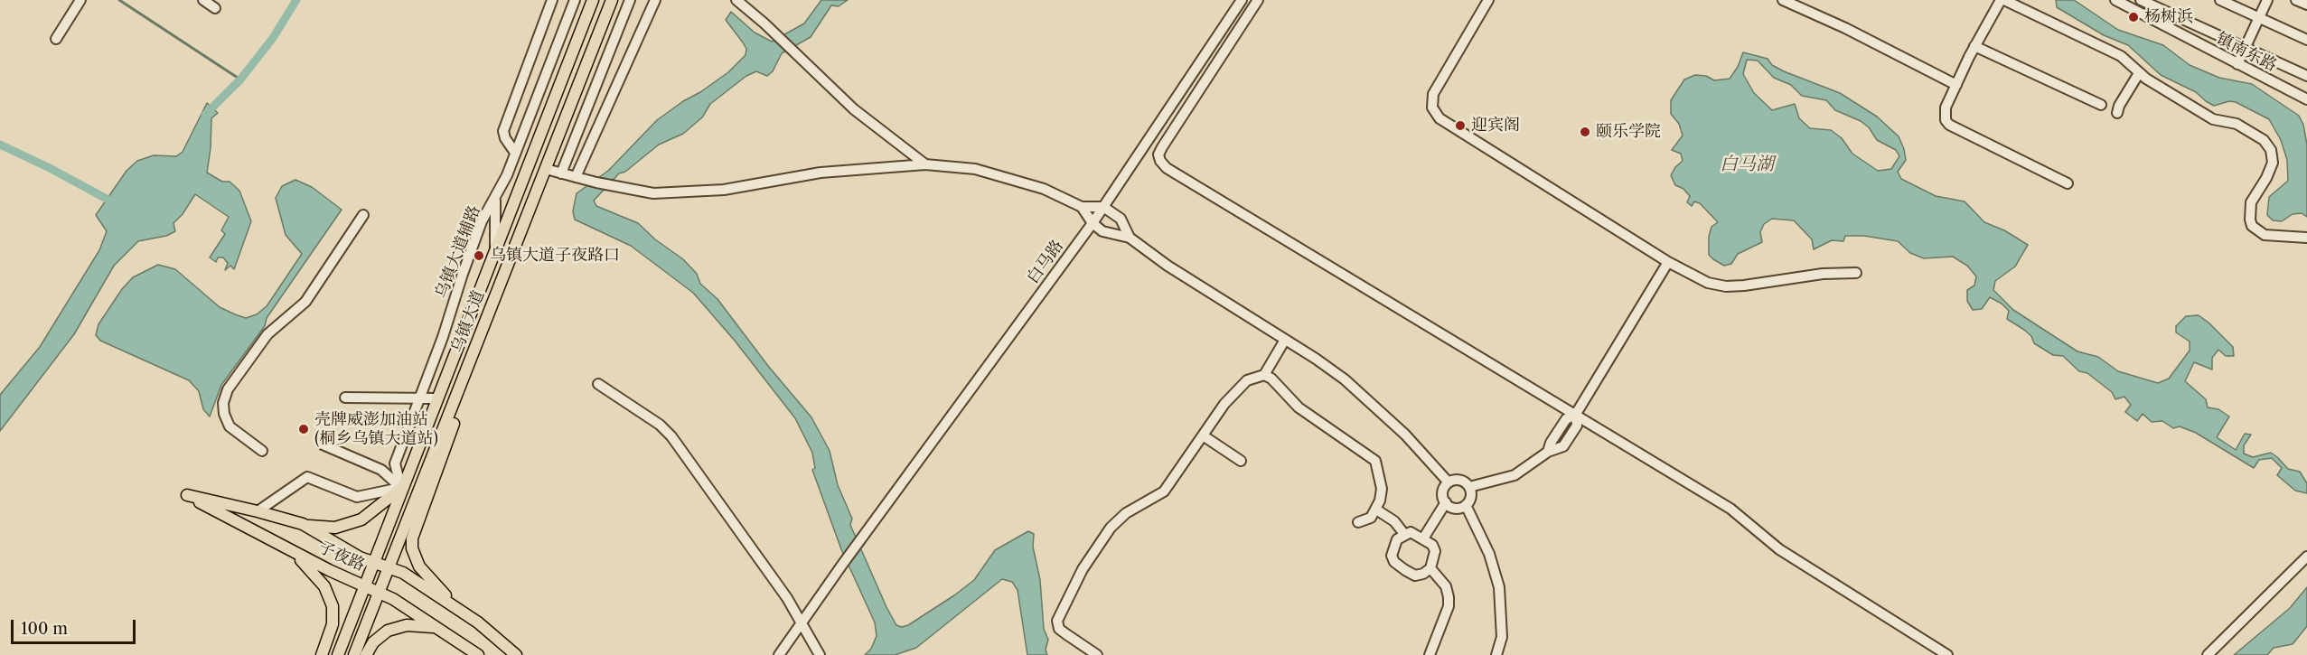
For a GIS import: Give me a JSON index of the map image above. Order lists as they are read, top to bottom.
{
  "streets": {
    "main road": ["乌镇大道", "子夜路"],
    "street": ["镇南东路", "乌镇大道辅路", "白马路"]
  },
  "crossings": [
    ["乌镇大道辅路", "乌镇大道"],
    ["乌镇大道", "子夜路"]
  ],
  "water": ["白马湖"],
  "places": [
    "杨树浜",
    "迎宾阁",
    "颐乐学院",
    "乌镇大道子夜路口",
    "壳牌威澎加油站 (桐乡乌镇大道站)"
  ],
  "scale_bar": "100 m"
}
